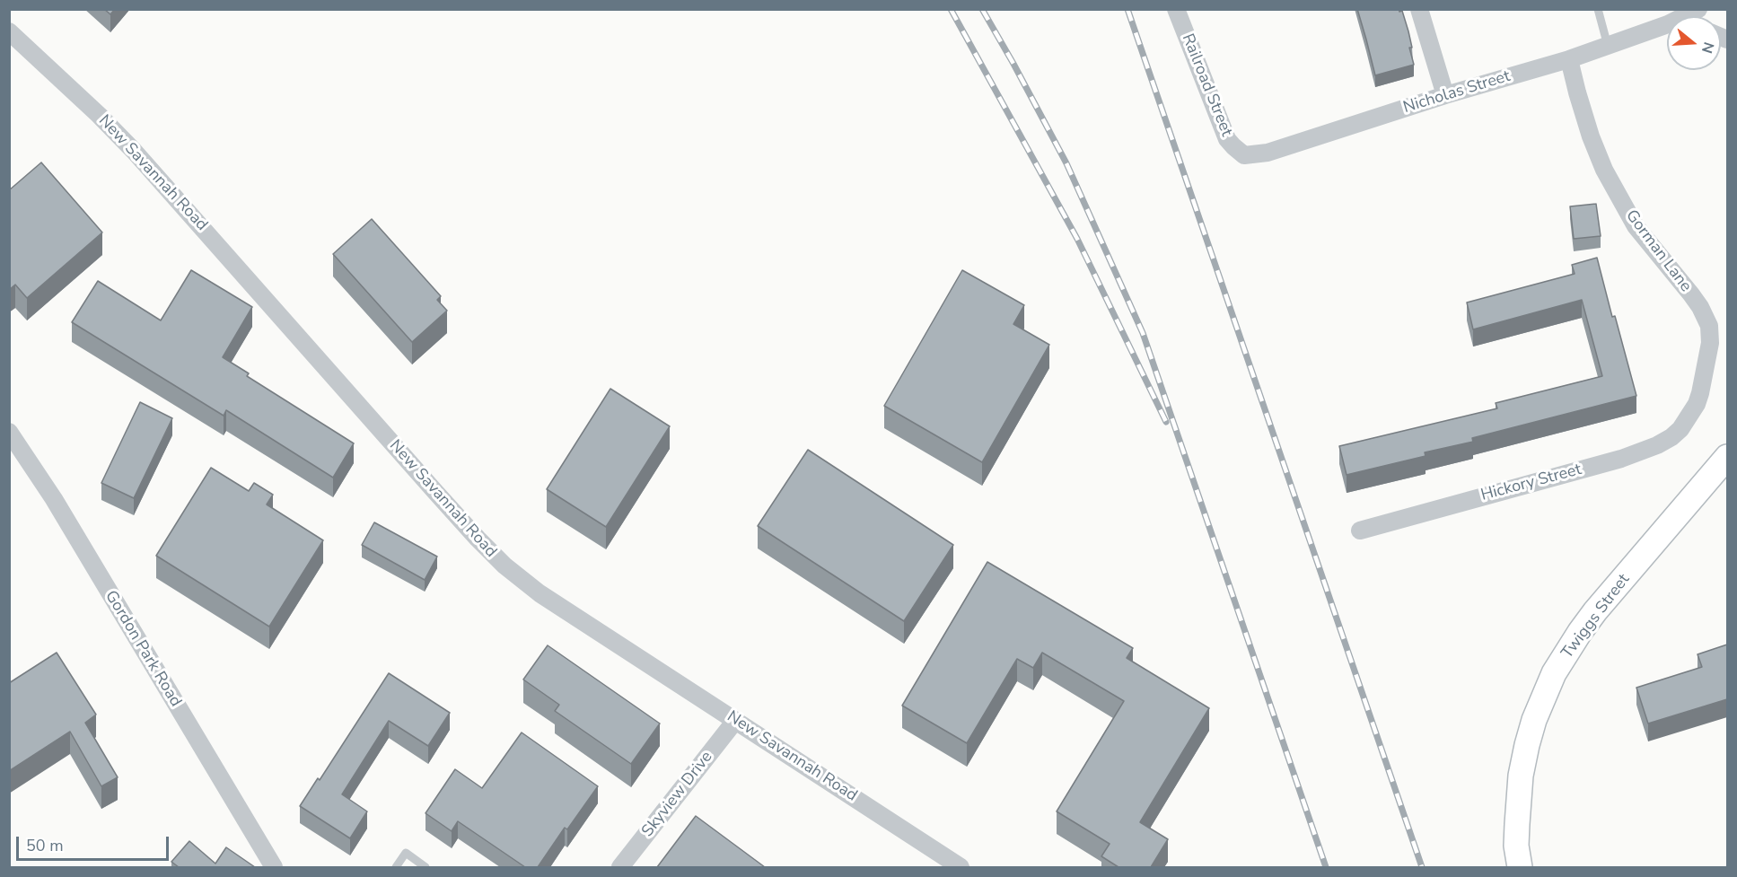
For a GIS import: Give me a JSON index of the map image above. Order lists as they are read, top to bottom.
{
  "streets": {
    "main road": ["Twiggs Street"],
    "street": [
      "Railroad Street",
      "Nicholas Street",
      "New Savannah Road",
      "Gorman Lane",
      "Hickory Street",
      "Gordon Park Road",
      "Skyview Drive"
    ]
  },
  "crossings": [
    ["Railroad Street", "Nicholas Street"],
    ["Nicholas Street", "Gorman Lane"],
    ["New Savannah Road", "Skyview Drive"],
    ["Gorman Lane", "Hickory Street"]
  ],
  "scale_bar": "50 m",
  "north": "right"
}
